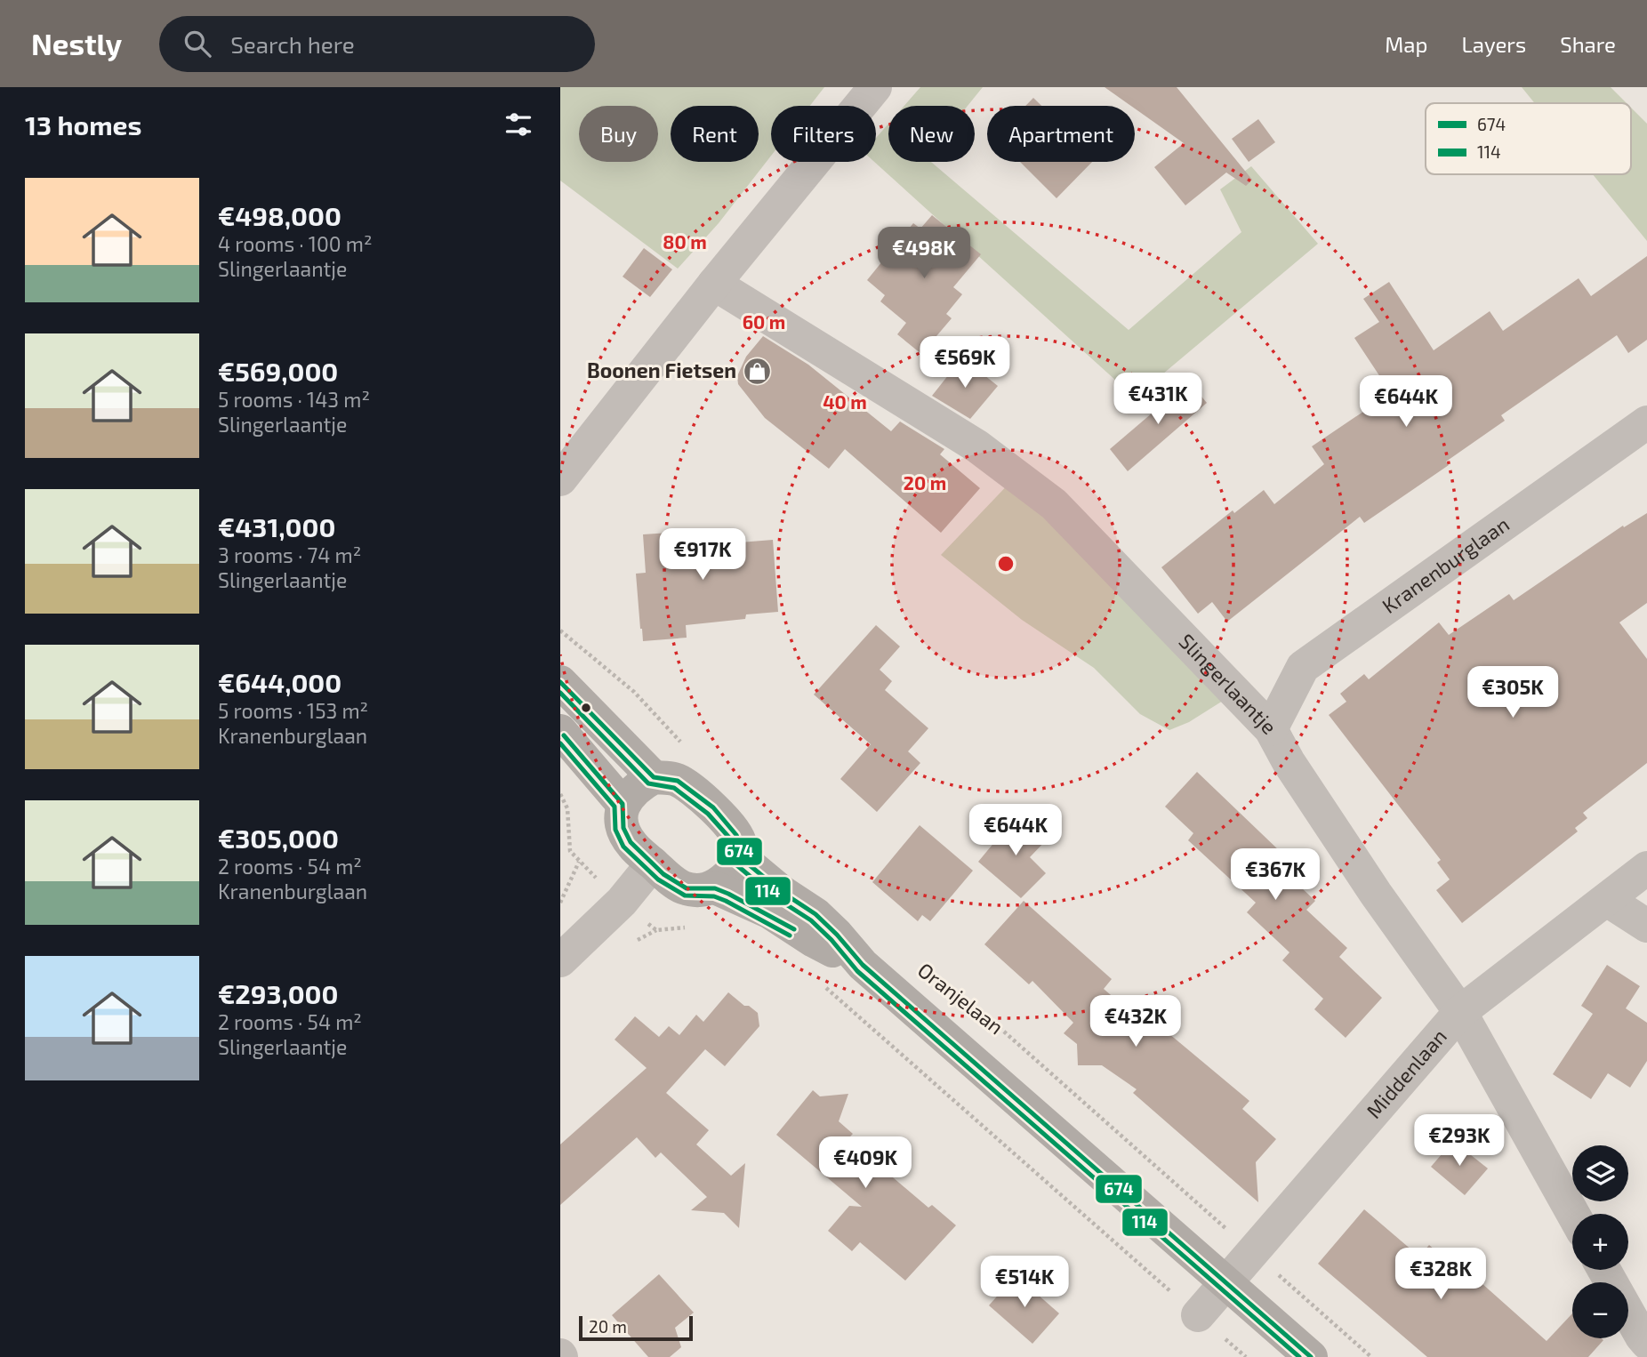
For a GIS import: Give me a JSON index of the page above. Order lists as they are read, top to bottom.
{
  "streets": {
    "main road": ["Oranjelaan"],
    "street": ["Kranenburglaan", "Slingerlaantje", "Middenlaan"]
  },
  "crossings": [
    ["Kranenburglaan", "Slingerlaantje"],
    ["Slingerlaantje", "Middenlaan"],
    ["Oranjelaan", "Middenlaan"]
  ],
  "places": {
    "shop": ["Boonen Fietsen"]
  },
  "lines": ["transit line 674", "transit line 114"],
  "legend": ["674", "114"],
  "scale_bar": "20 m",
  "page": {
    "header": "Nestly",
    "search": "Search here",
    "nav": ["Map", "Layers", "Share"],
    "heading": "13 homes",
    "chip": [
      "Buy",
      "Rent",
      "Filters",
      "New",
      "Apartment"
    ],
    "list": [
      {
        "name": "€498,000",
        "note": "4 rooms · 100 m² · Slingerlaantje"
      },
      {
        "name": "€569,000",
        "note": "5 rooms · 143 m² · Slingerlaantje"
      },
      {
        "name": "€431,000",
        "note": "3 rooms · 74 m² · Slingerlaantje"
      },
      {
        "name": "€644,000",
        "note": "5 rooms · 153 m² · Kranenburglaan"
      },
      {
        "name": "€305,000",
        "note": "2 rooms · 54 m² · Kranenburglaan"
      },
      {
        "name": "€293,000",
        "note": "2 rooms · 54 m² · Slingerlaantje"
      }
    ],
    "price": [
      "€498K",
      "€569K",
      "€431K",
      "€644K",
      "€917K",
      "€305K",
      "€644K",
      "€367K",
      "€432K",
      "€293K",
      "€409K",
      "€328K",
      "€514K"
    ],
    "map_buttons": ["+", "−"],
    "scale": "20 m"
  },
  "rings": [
    "80 m",
    "60 m",
    "40 m",
    "20 m"
  ]
}
